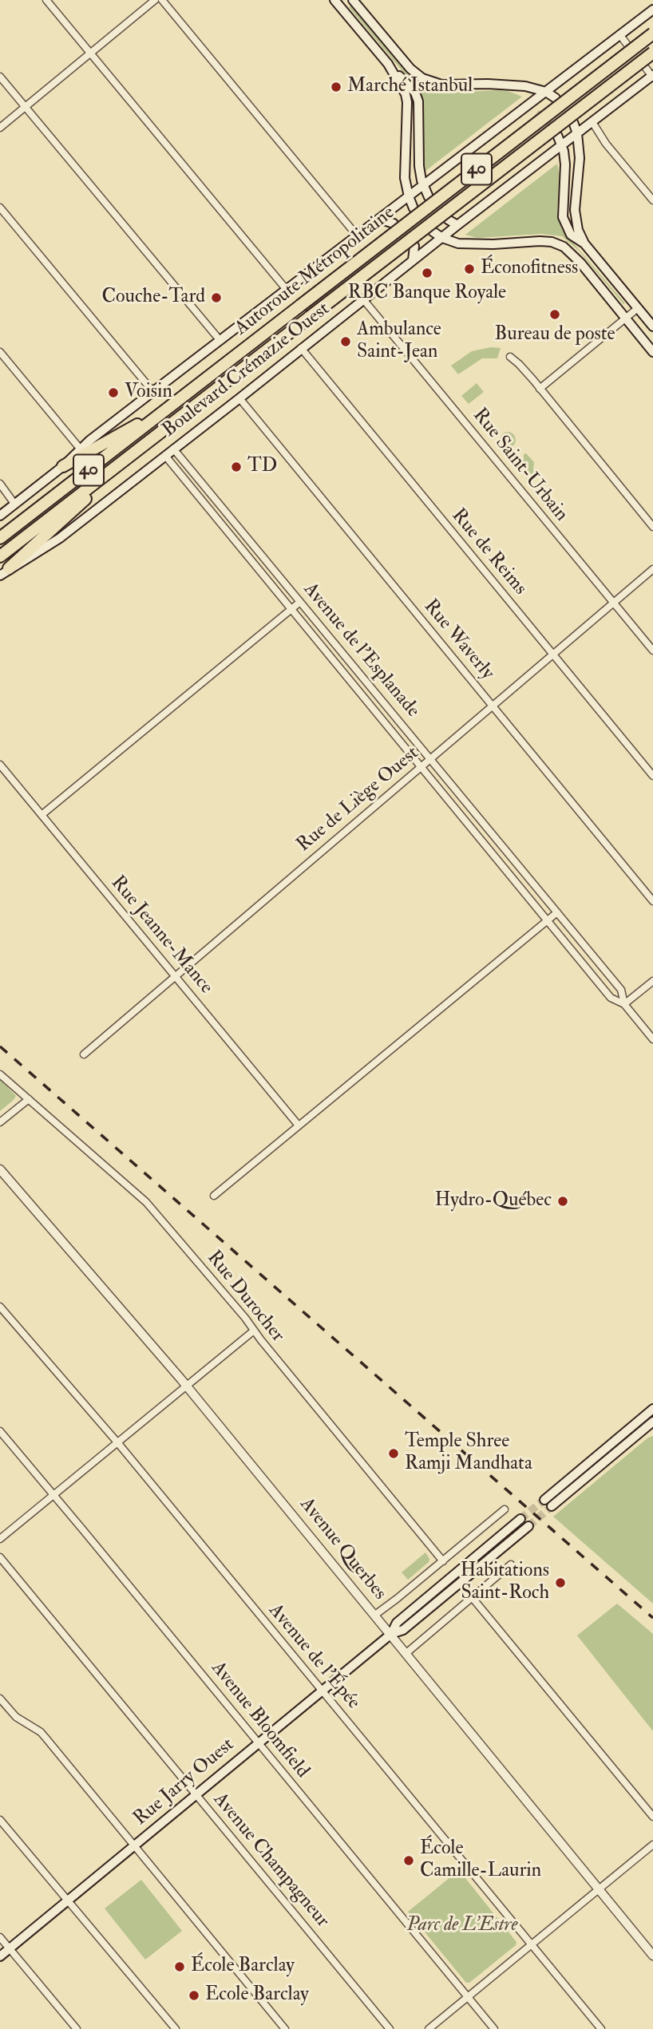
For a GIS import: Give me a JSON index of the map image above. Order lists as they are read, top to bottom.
{
  "streets": {
    "highway": ["40", "Autoroute Métropolitaine"],
    "main road": ["Boulevard Crémazie Ouest", "Rue Jarry Ouest"],
    "street": [
      "Rue Saint-Urbain",
      "Rue de Reims",
      "Rue Waverly",
      "Avenue de l'Esplanade",
      "Rue de Liège Ouest",
      "Rue Jeanne-Mance",
      "Rue Durocher",
      "Avenue Querbes",
      "Avenue de l'Épée",
      "Avenue Bloomfield",
      "Avenue Champagneur"
    ]
  },
  "crossings": [
    ["Boulevard Crémazie Ouest", "Rue Saint-Urbain"],
    ["Boulevard Crémazie Ouest", "Rue de Reims"],
    ["Boulevard Crémazie Ouest", "Rue Waverly"],
    ["Boulevard Crémazie Ouest", "Avenue de l'Esplanade"],
    ["Rue Saint-Urbain", "Rue de Liège Ouest"],
    ["Rue de Reims", "Rue de Liège Ouest"],
    ["Rue Waverly", "Rue de Liège Ouest"],
    ["Avenue de l'Esplanade", "Rue de Liège Ouest"],
    ["Rue de Liège Ouest", "Rue Jeanne-Mance"],
    ["Avenue Querbes", "Rue Jarry Ouest"],
    ["Avenue de l'Épée", "Rue Jarry Ouest"],
    ["Avenue Bloomfield", "Rue Jarry Ouest"],
    ["Rue Jarry Ouest", "Avenue Champagneur"]
  ],
  "parks": ["Parc de L'Estre"],
  "places": [
    "Marché Istanbul",
    "Éconofitness",
    "RBC Banque Royale",
    "Couche-Tard",
    "Bureau de poste",
    "Ambulance Saint-Jean",
    "Voisin",
    "TD",
    "Hydro-Québec",
    "Temple Shree Ramji Mandhata",
    "Habitations Saint-Roch",
    "École Camille-Laurin",
    "École Barclay",
    "Ecole Barclay"
  ]
}
